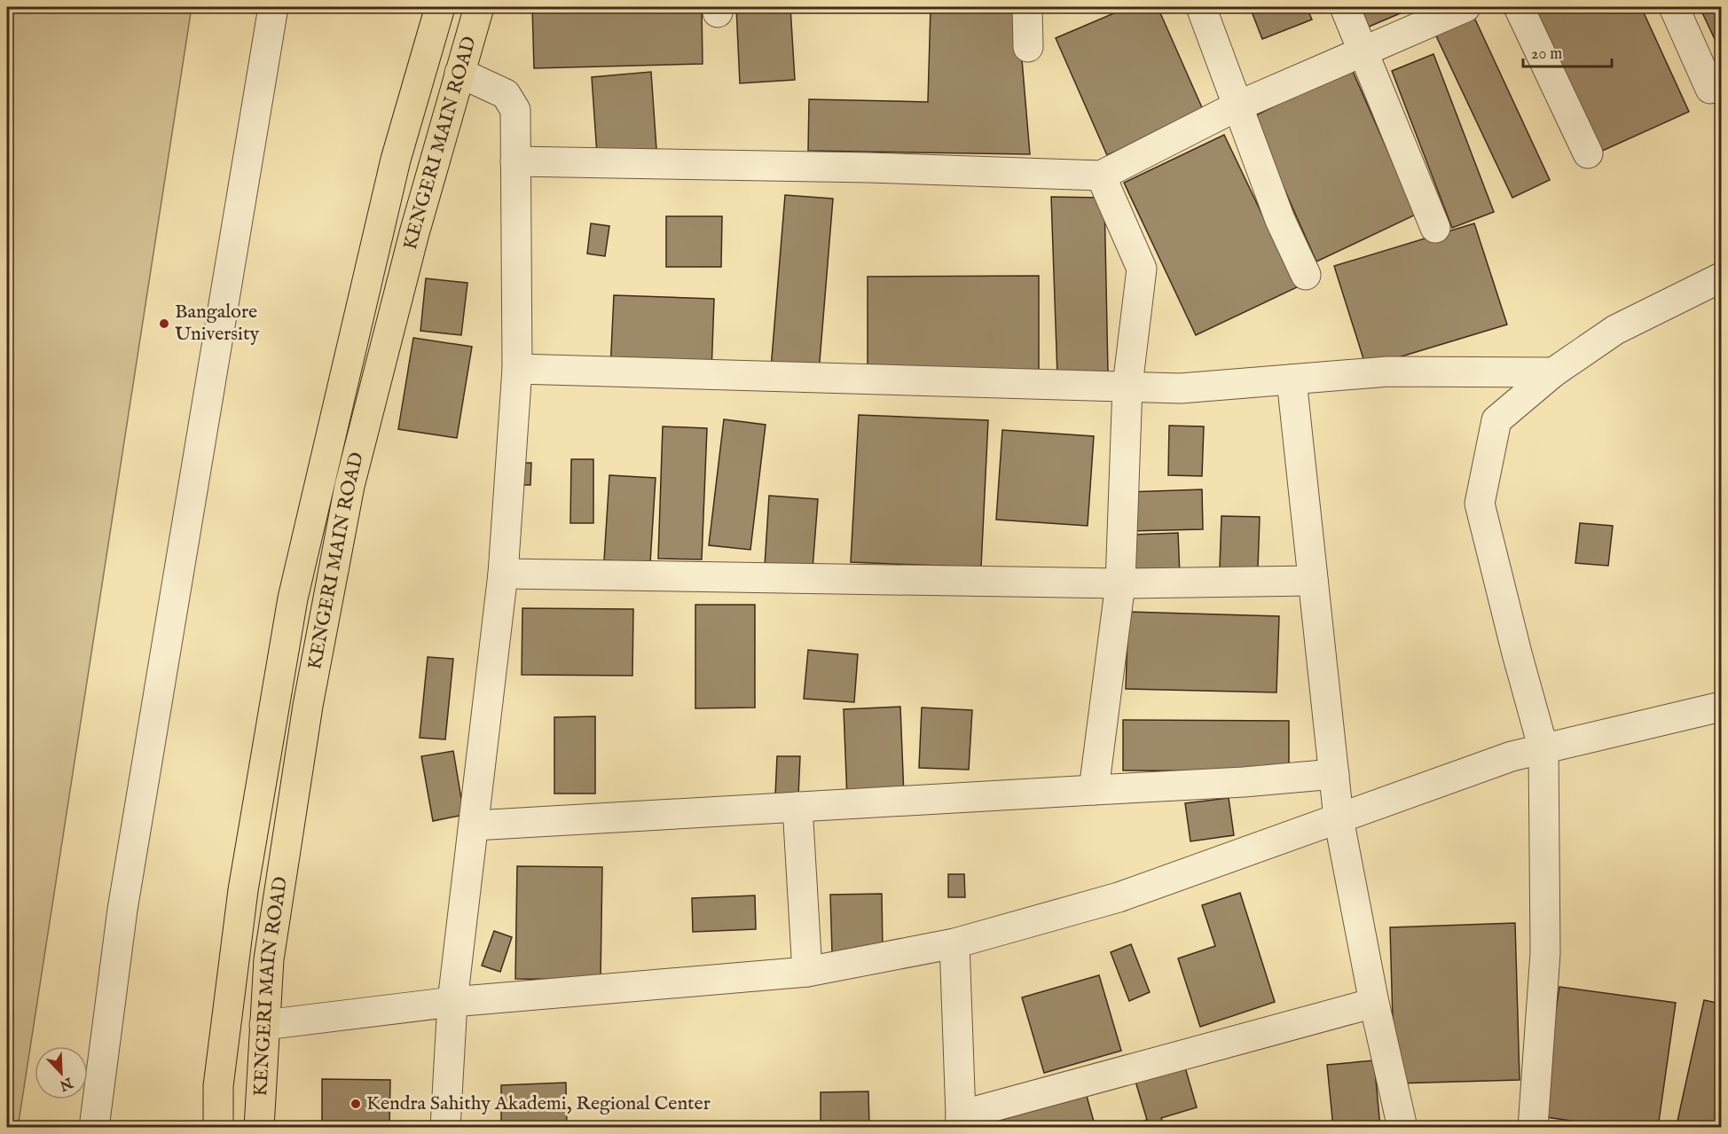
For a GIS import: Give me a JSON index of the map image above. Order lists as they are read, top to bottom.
{
  "streets": {
    "main road": ["KENGERI MAIN ROAD"]
  },
  "places": ["Bangalore University", "Kendra Sahithy Akademi, Regional Center"],
  "scale_bar": "20 m",
  "north": "bottom right"
}
